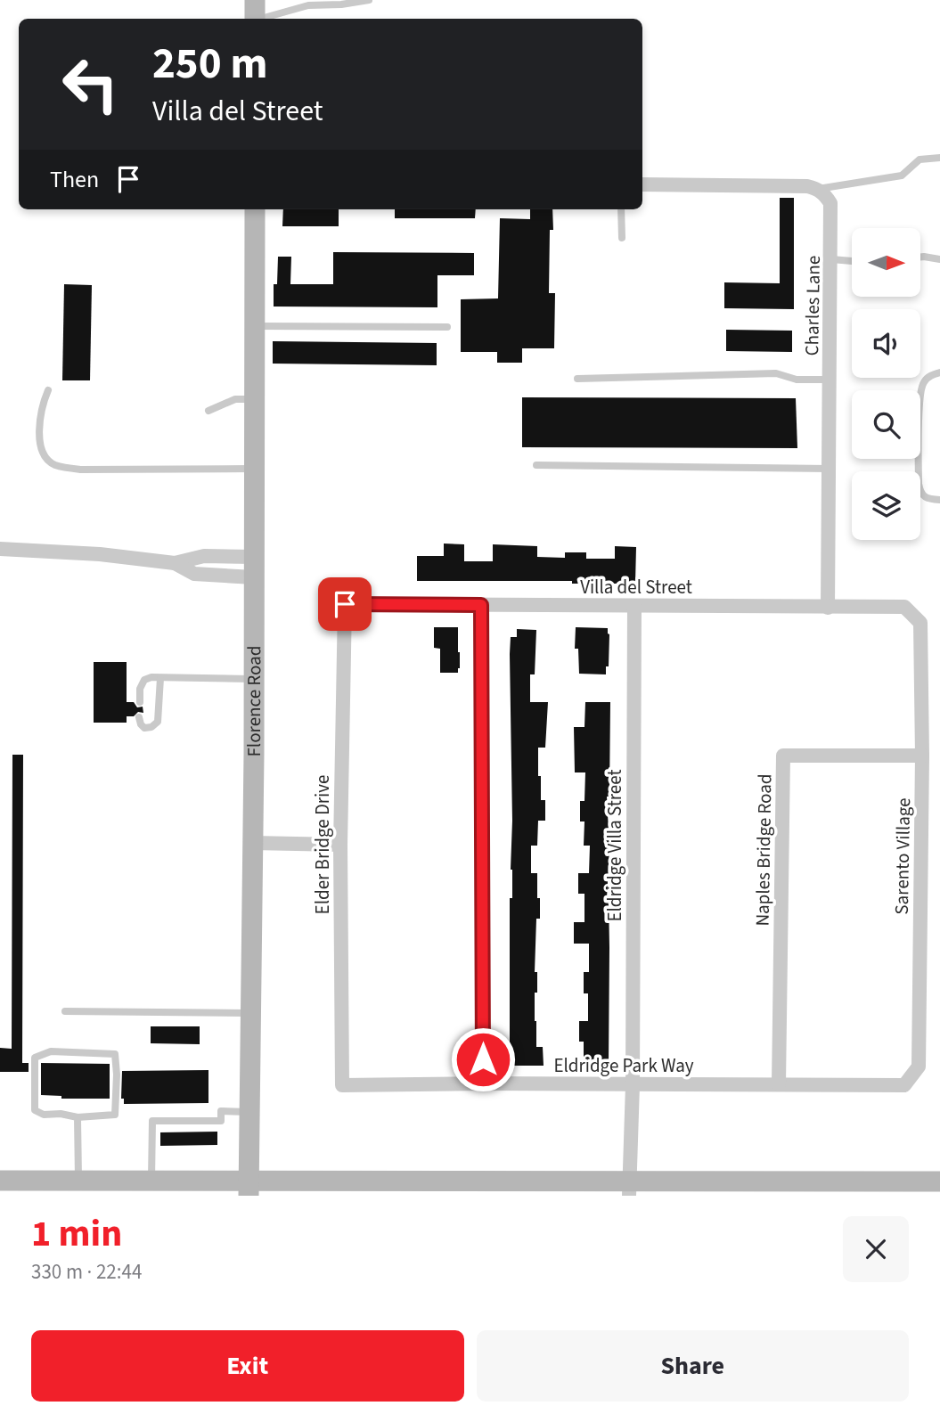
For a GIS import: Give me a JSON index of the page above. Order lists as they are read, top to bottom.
{
  "streets": {
    "street": [
      "Charles Lane",
      "Villa del Street",
      "Florence Road",
      "Elder Bridge Drive",
      "Eldridge Villa Street",
      "Naples Bridge Road",
      "Sarento Village",
      "Eldridge Park Way"
    ]
  },
  "crossings": [
    ["Charles Lane", "Villa del Street"],
    ["Villa del Street", "Elder Bridge Drive"],
    ["Villa del Street", "Eldridge Villa Street"],
    ["Villa del Street", "Sarento Village"],
    ["Elder Bridge Drive", "Eldridge Park Way"],
    ["Eldridge Villa Street", "Eldridge Park Way"],
    ["Naples Bridge Road", "Sarento Village"],
    ["Naples Bridge Road", "Eldridge Park Way"],
    ["Sarento Village", "Eldridge Park Way"]
  ],
  "north": "right",
  "page": {
    "turn": ["250 m", "Villa del Street"],
    "then": "Then",
    "heading": ["1 min", "330 m · 22:44"],
    "buttons": ["Exit", "Share"]
  }
}
